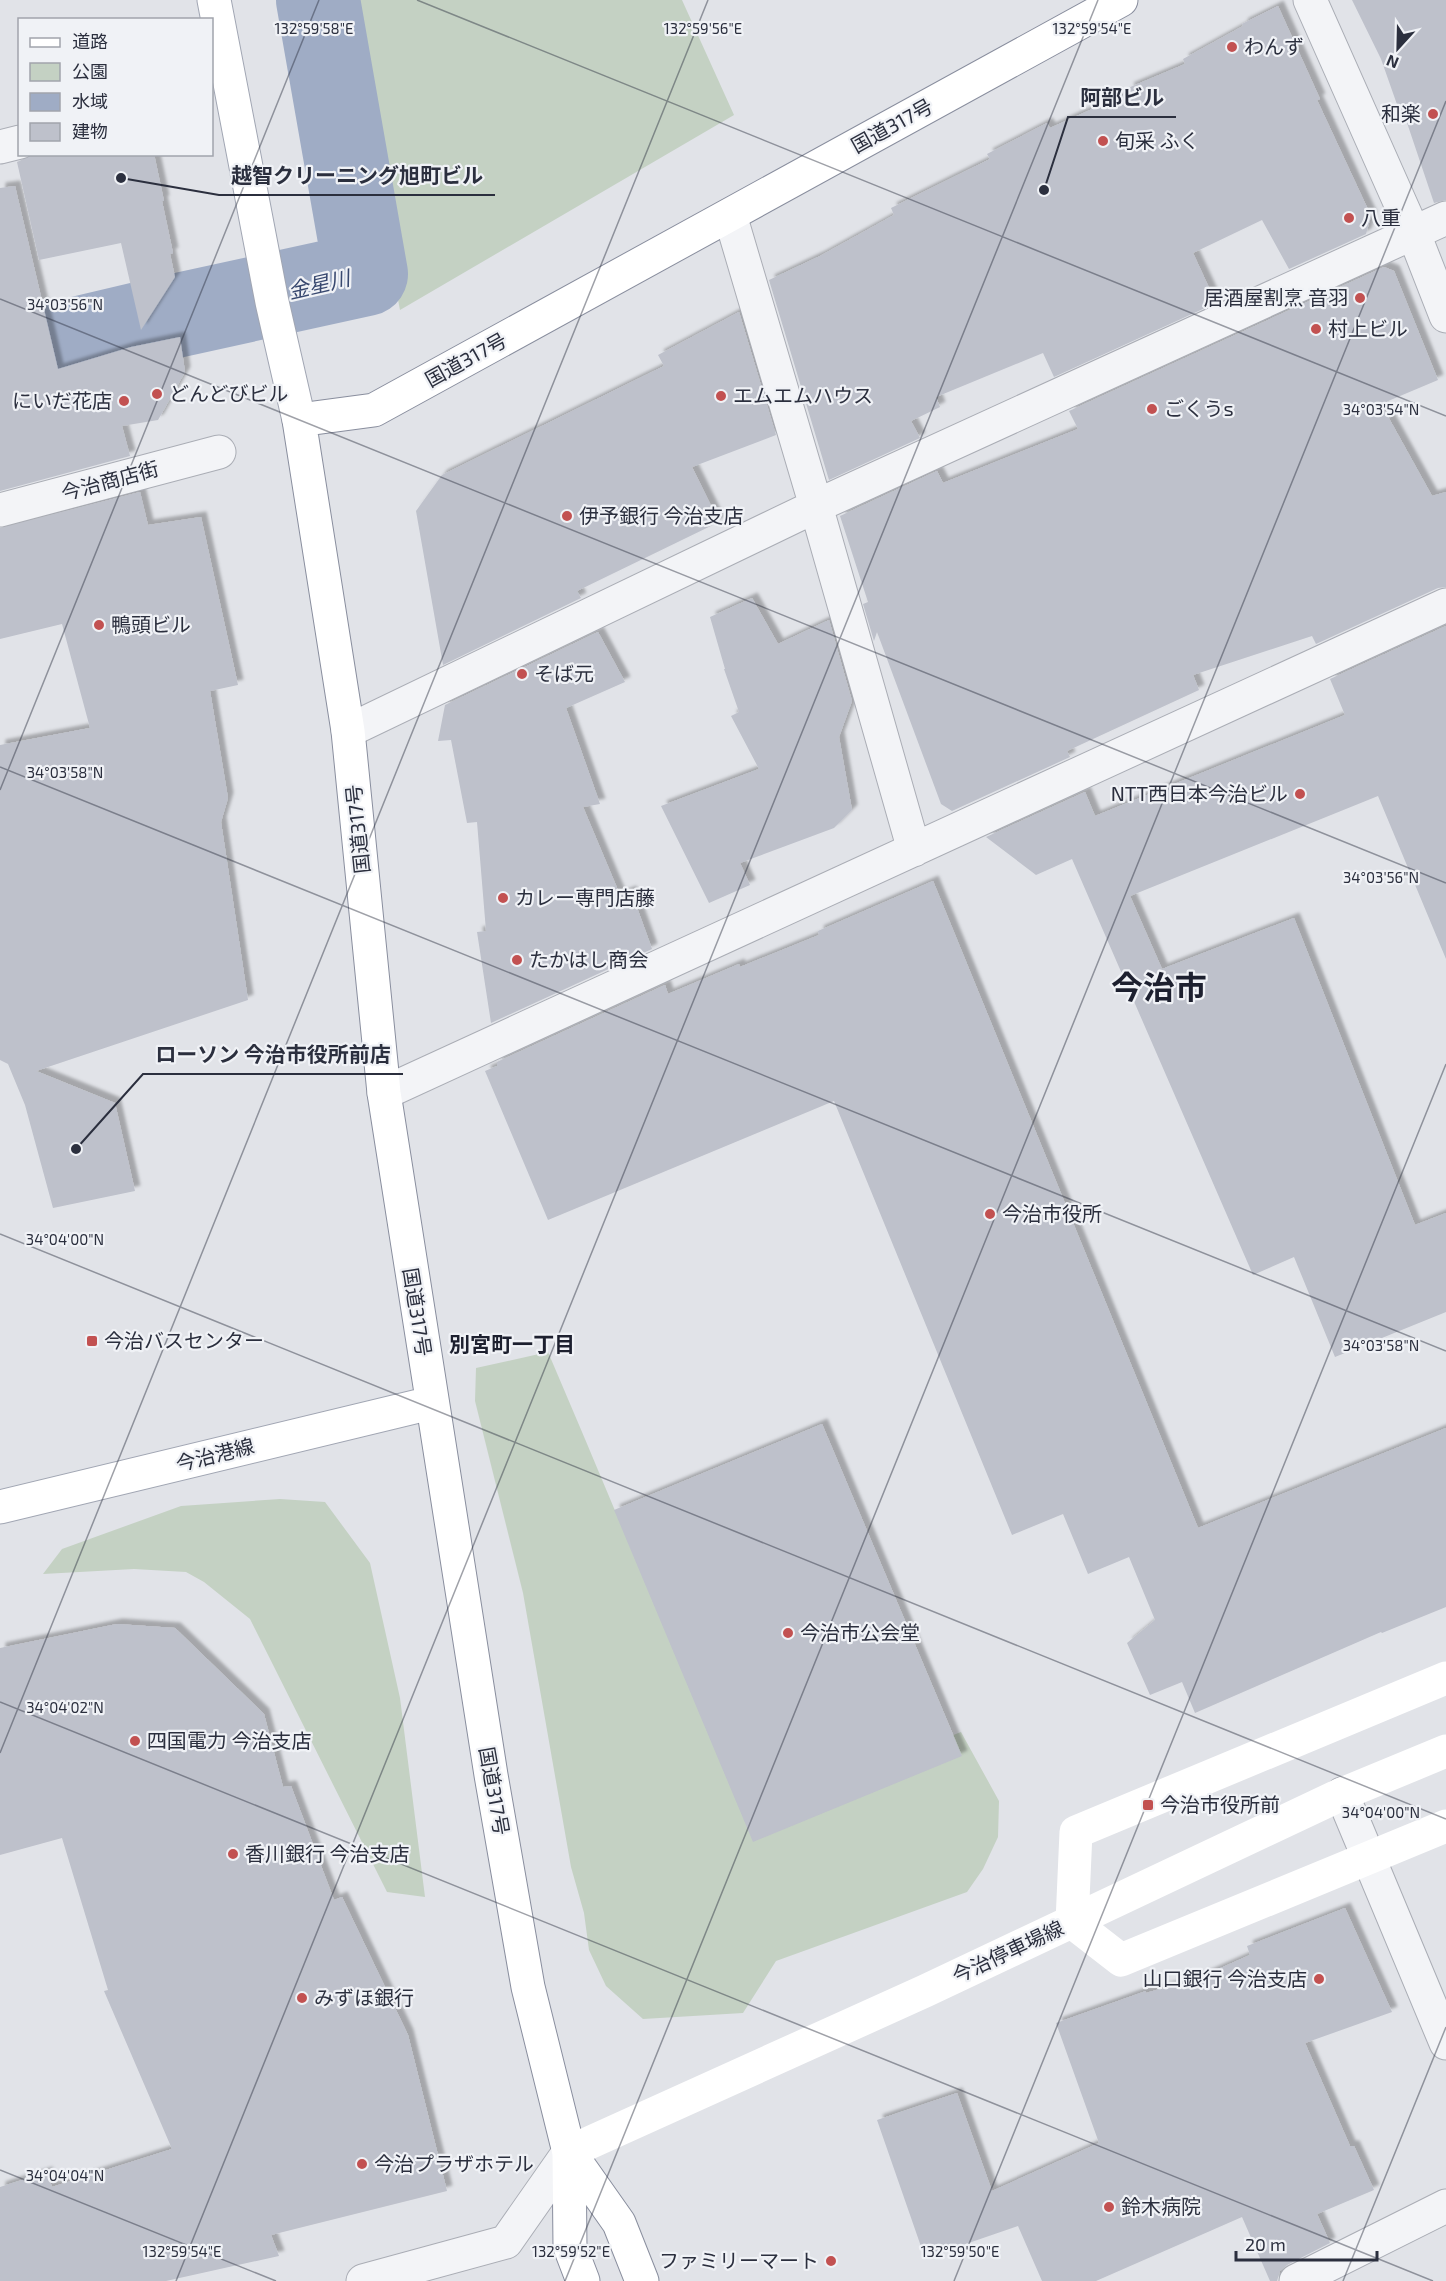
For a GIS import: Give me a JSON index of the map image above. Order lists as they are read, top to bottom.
{
  "streets": {
    "main road": ["国道317号", "今治港線", "今治停車場線"],
    "street": ["今治商店街"]
  },
  "crossings": [
    ["国道317号", "今治港線"],
    ["国道317号", "今治停車場線"]
  ],
  "districts": ["今治市", "別宮町一丁目"],
  "water": ["金星川"],
  "places": {
    "other": [
      "わんず",
      "和楽",
      "旬采 ふく",
      "越智クリーニング旭町ビル",
      "阿部ビル",
      "八重",
      "居酒屋割烹 音羽",
      "村上ビル",
      "どんどびビル",
      "エムエムハウス",
      "にいだ花店",
      "ごくうs",
      "伊予銀行 今治支店",
      "鴨頭ビル",
      "そば元",
      "NTT西日本今治ビル",
      "カレー専門店藤",
      "たかはし商会",
      "ローソン 今治市役所前店",
      "今治市役所",
      "今治市公会堂",
      "四国電力 今治支店",
      "香川銀行 今治支店",
      "山口銀行 今治支店",
      "みずほ銀行",
      "今治プラザホテル",
      "鈴木病院",
      "ファミリーマート"
    ],
    "transit": ["今治バスセンター", "今治市役所前"]
  },
  "legend": [
    "道路",
    "公園",
    "水域",
    "建物"
  ],
  "scale_bar": "20 m",
  "north": "bottom",
  "coordinates": [
    "132°59'58\"E",
    "132°59'54\"E",
    "132°59'56\"E",
    "34°03'56\"N",
    "34°03'54\"N",
    "34°03'58\"N",
    "34°04'00\"N",
    "34°04'02\"N",
    "34°04'04\"N",
    "132°59'52\"E",
    "132°59'50\"E"
  ]
}
